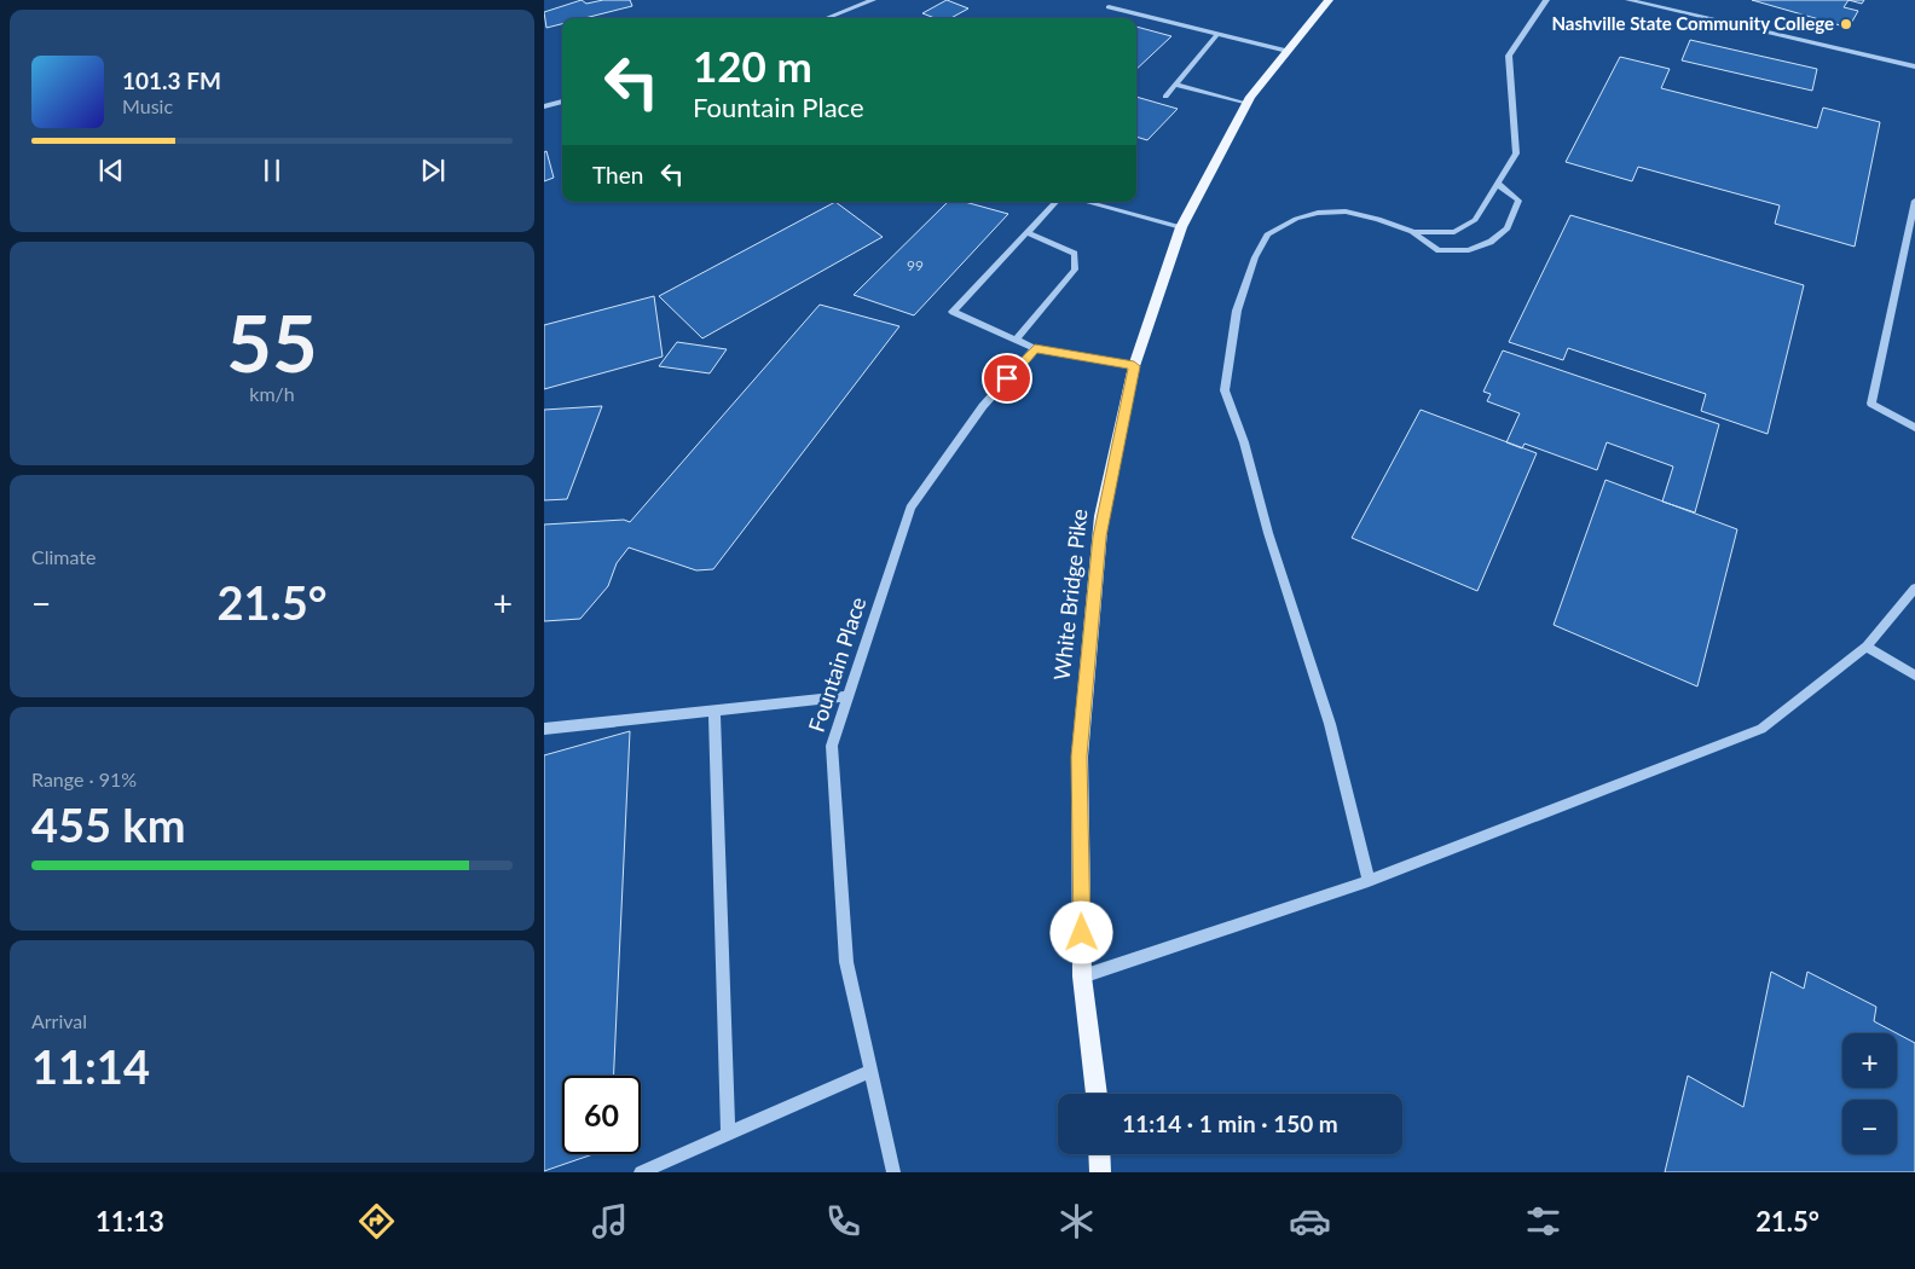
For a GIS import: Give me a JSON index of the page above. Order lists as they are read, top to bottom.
{
  "streets": {
    "main road": ["White Bridge Pike"],
    "street": ["Fountain Place"]
  },
  "places": ["Nashville State Community College"],
  "house_numbers": ["99"],
  "page": {
    "turn": ["120 m", "Fountain Place"],
    "song": ["101.3 FM", "Music"],
    "then": "Then",
    "tile": [
      ["55", "km/h"],
      "Climate",
      ["Range · 91%", "455 km"],
      ["Arrival", "11:14"]
    ],
    "heat": ["−", "21.5°", "+"],
    "map_buttons": ["+", "−"],
    "limit": "60",
    "trip": "11:14 · 1 min · 150 m",
    "tabs": ["11:13", "21.5°"]
  }
}
